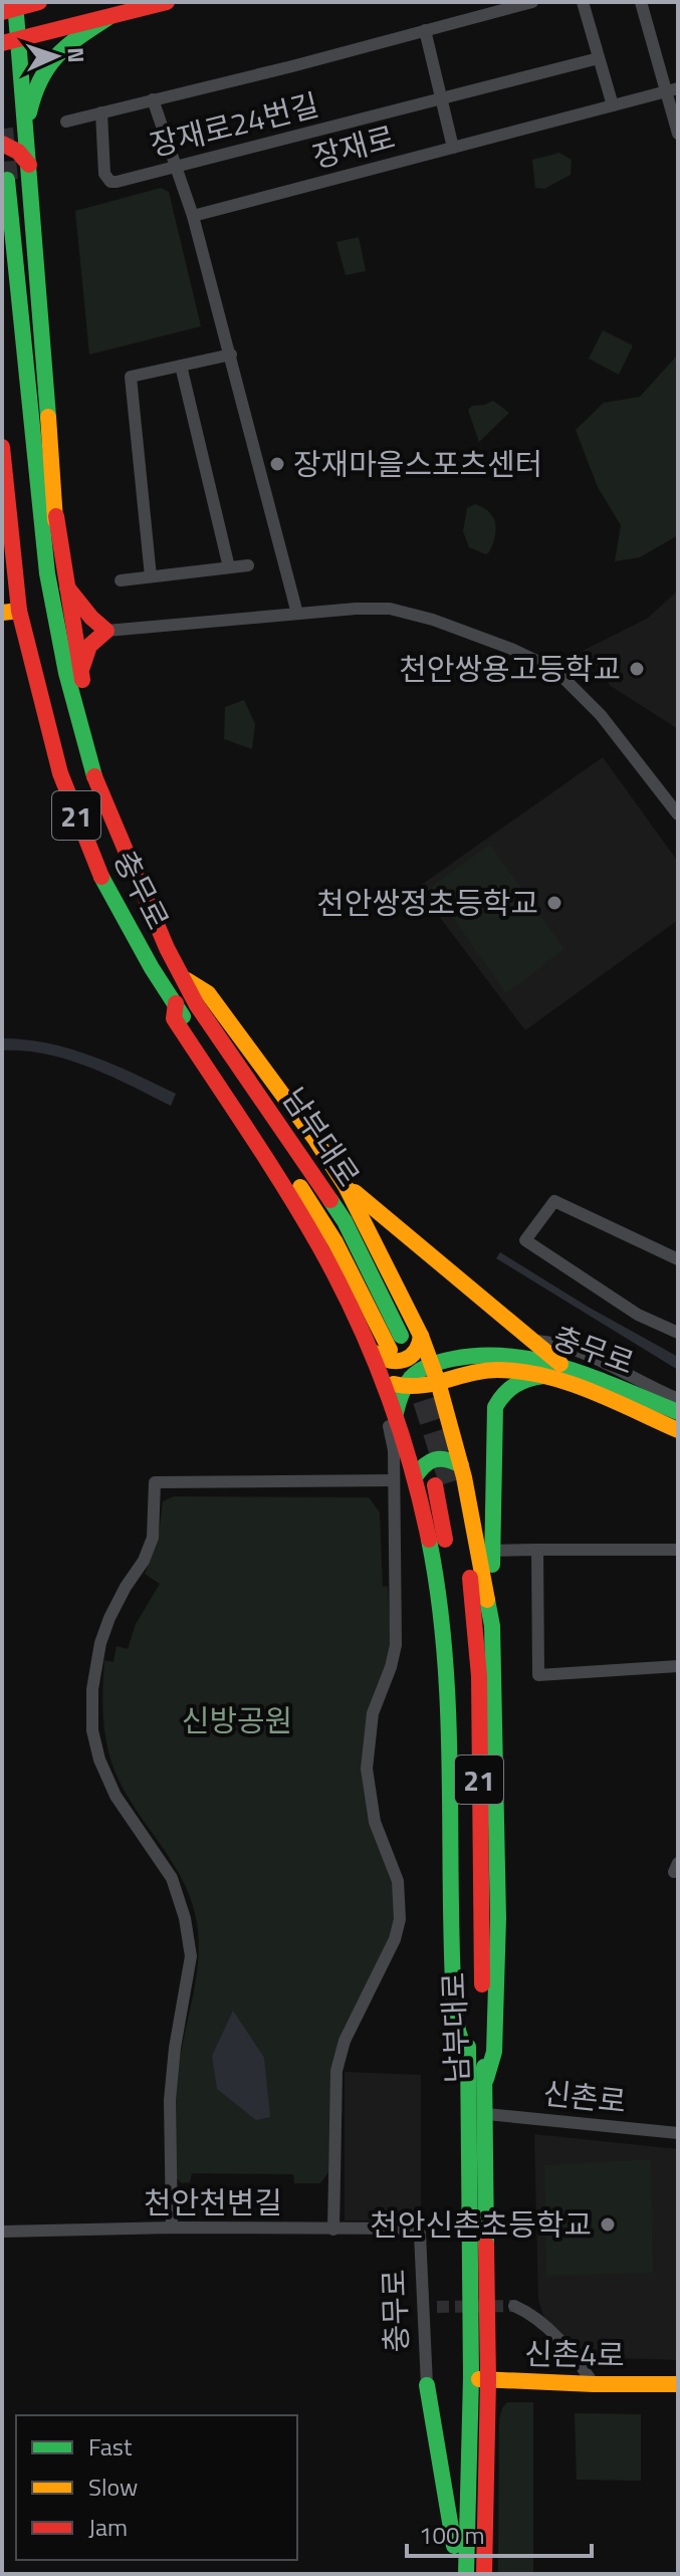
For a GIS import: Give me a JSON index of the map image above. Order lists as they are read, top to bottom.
{
  "streets": {
    "main road": [
      "21",
      "충무로",
      "남부대로",
      "신촌4로"
    ],
    "street": [
      "장재로24번길",
      "장재로",
      "신촌로",
      "천안천변길"
    ]
  },
  "crossings": [
    ["21", "충무로"],
    ["충무로", "남부대로"],
    ["충무로", "천안천변길"],
    ["남부대로", "신촌로"],
    ["남부대로", "신촌4로"]
  ],
  "parks": ["신방공원"],
  "places": [
    "장재마을스포츠센터",
    "천안쌍용고등학교",
    "천안쌍정초등학교",
    "천안신촌초등학교"
  ],
  "legend": ["Fast", "Slow", "Jam"],
  "scale_bar": "100 m",
  "north": "right"
}
